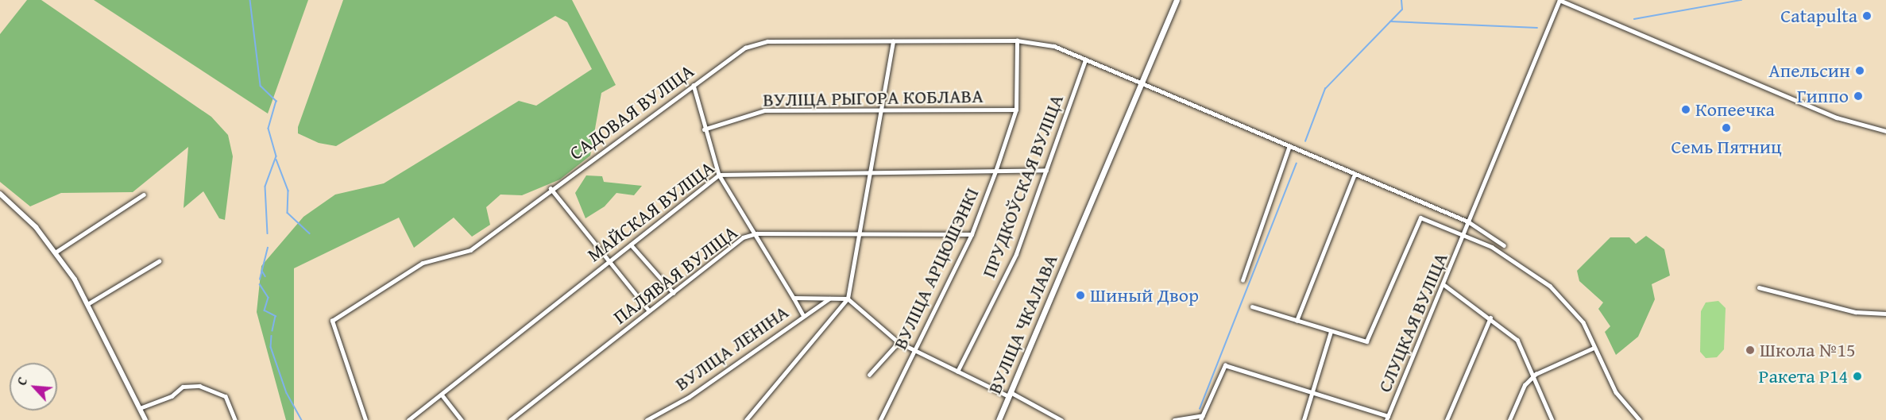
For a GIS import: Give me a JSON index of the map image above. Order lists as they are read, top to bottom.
{
  "streets": {
    "main road": ["ВУЛІЦА ЧКАЛАВА"],
    "street": [
      "ВУЛІЦА РЫГОРА КОБЛАВА",
      "САДОВАЯ ВУЛІЦА",
      "ПРУДКОЎСКАЯ ВУЛІЦА",
      "МАЙСКАЯ ВУЛІЦА",
      "ВУЛІЦА АРЦЮШЭНКІ",
      "ПАЛЯВАЯ ВУЛІЦА",
      "СЛУЦКАЯ ВУЛІЦА",
      "ВУЛІЦА ЛЕНІНА"
    ]
  },
  "crossings": [
    ["ВУЛІЦА РЫГОРА КОБЛАВА", "ВУЛІЦА АРЦЮШЭНКІ"],
    ["САДОВАЯ ВУЛІЦА", "ПРУДКОЎСКАЯ ВУЛІЦА"],
    ["САДОВАЯ ВУЛІЦА", "ВУЛІЦА АРЦЮШЭНКІ"],
    ["САДОВАЯ ВУЛІЦА", "СЛУЦКАЯ ВУЛІЦА"],
    ["САДОВАЯ ВУЛІЦА", "ВУЛІЦА ЧКАЛАВА"],
    ["ПРУДКОЎСКАЯ ВУЛІЦА", "МАЙСКАЯ ВУЛІЦА"],
    ["МАЙСКАЯ ВУЛІЦА", "ВУЛІЦА АРЦЮШЭНКІ"],
    ["ВУЛІЦА АРЦЮШЭНКІ", "ПАЛЯВАЯ ВУЛІЦА"]
  ],
  "places": [
    "Catapulta",
    "Апельсин",
    "Гиппо",
    "Копеечка",
    "Семь Пятниц",
    "Шиный Двор",
    "Школа №15",
    "Ракета Р14"
  ],
  "north": "top left"
}
